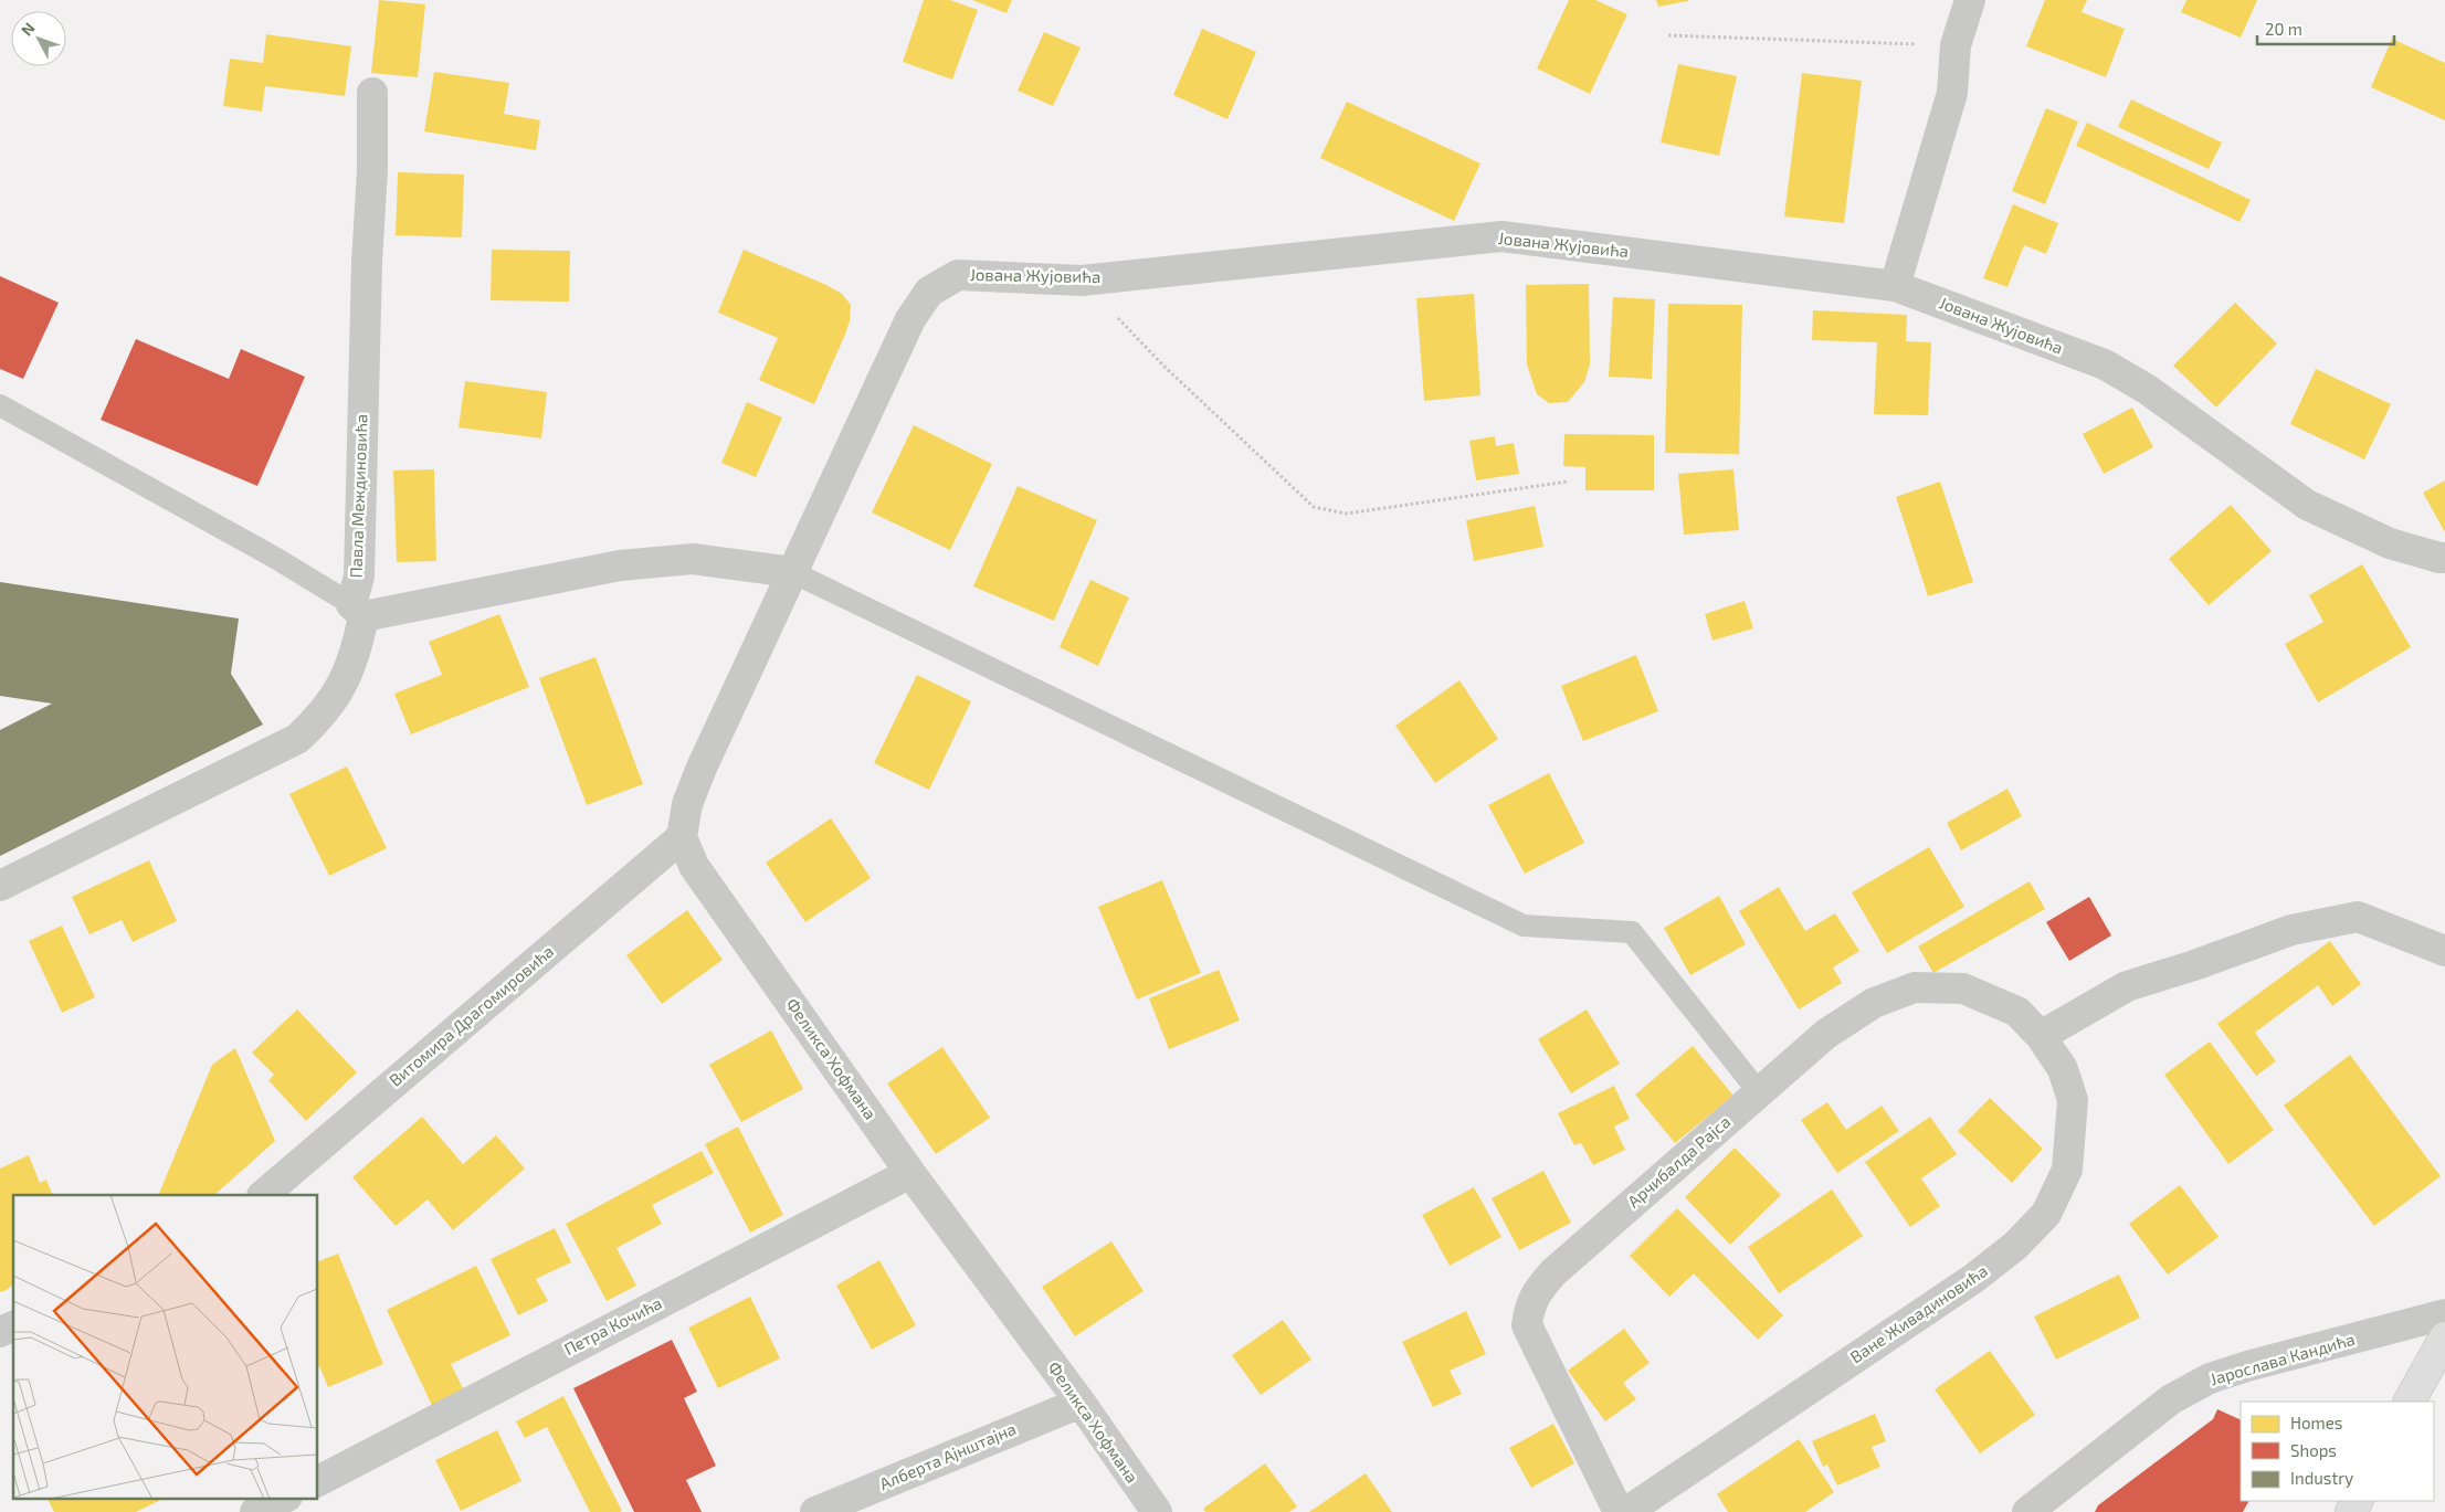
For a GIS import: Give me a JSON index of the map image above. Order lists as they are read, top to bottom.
{
  "streets": {
    "street": [
      "Јована Жујовића",
      "Павла Междиновића",
      "Витомира Драгомировића",
      "Феликса Хофмана",
      "Арчибалда Рајса",
      "Ване Живадиновића",
      "Петра Кочића",
      "Јарослава Кандића",
      "Алберта Ајнштајна"
    ]
  },
  "crossings": [
    ["Витомира Драгомировића", "Феликса Хофмана"],
    ["Феликса Хофмана", "Петра Кочића"],
    ["Феликса Хофмана", "Алберта Ајнштајна"],
    ["Арчибалда Рајса", "Ване Живадиновића"]
  ],
  "legend": ["Homes", "Shops", "Industry"],
  "scale_bar": "20 m",
  "north": "top left"
}
